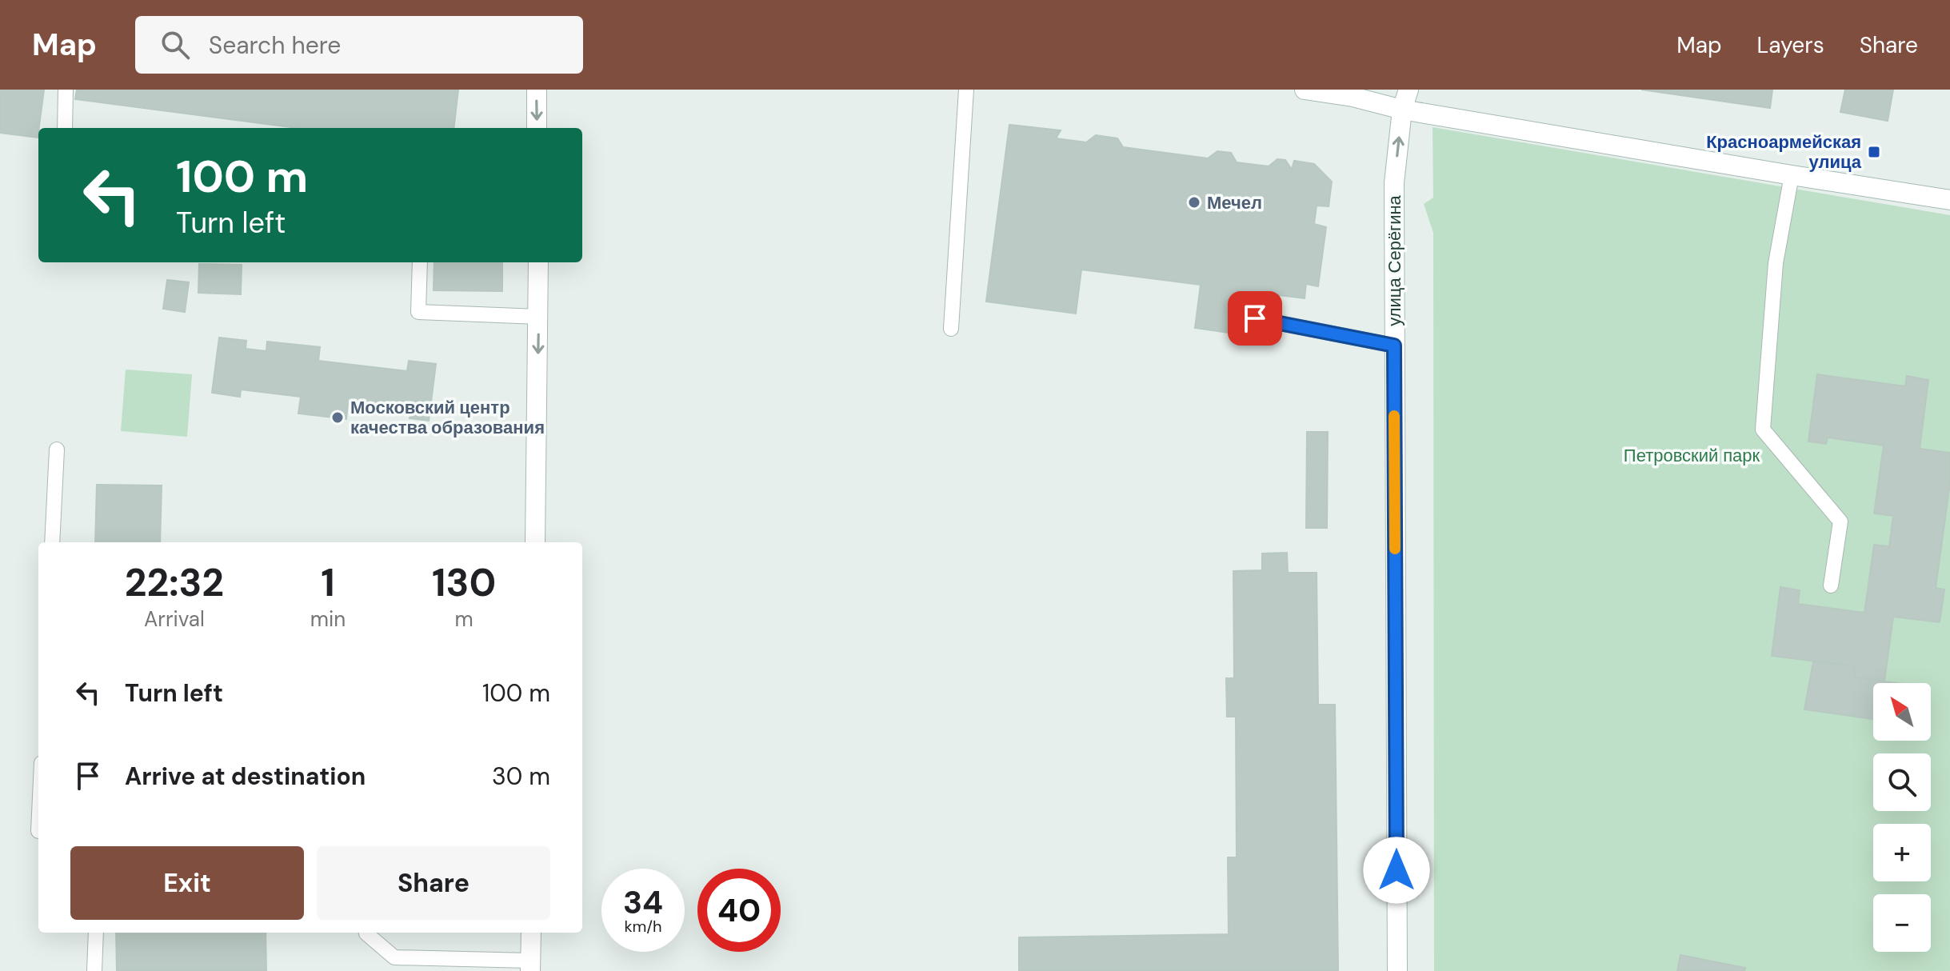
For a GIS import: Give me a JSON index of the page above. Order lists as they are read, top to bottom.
{
  "streets": {
    "street": ["улица Серёгина"]
  },
  "parks": ["Петровский парк"],
  "places": {
    "transit": ["Красноармейская улица"],
    "other": ["Мечел", "Московский центр качества образования"]
  },
  "north": "top left",
  "page": {
    "header": "Map",
    "search": "Search here",
    "nav": ["Map", "Layers", "Share"],
    "turn": ["100 m", "Turn left"],
    "eta": [
      "22:32",
      "Arrival",
      "1",
      "min",
      "130",
      "m"
    ],
    "list": [
      {
        "name": "Turn left",
        "value": "100 m"
      },
      {
        "name": "Arrive at destination",
        "value": "30 m"
      }
    ],
    "map_buttons": ["+", "−"],
    "buttons": ["Exit", "Share"],
    "speed": "34 km/h",
    "limit": "40"
  }
}
